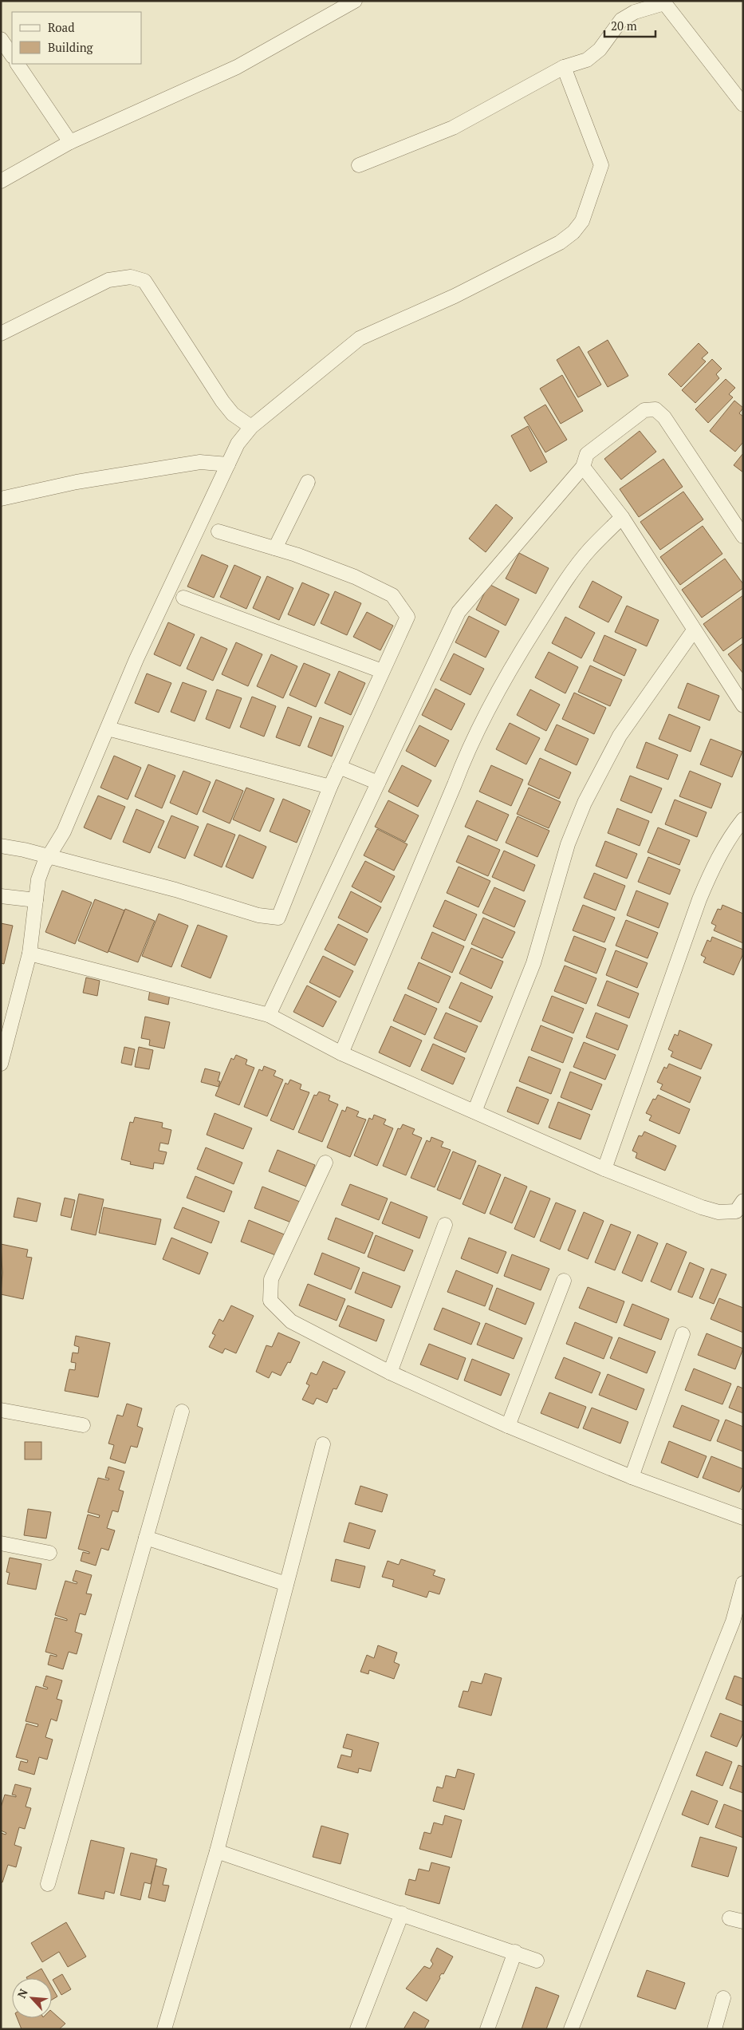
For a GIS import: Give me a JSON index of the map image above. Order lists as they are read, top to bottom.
{
  "legend": ["Road", "Building"],
  "scale_bar": "20 m",
  "north": "top left"
}
